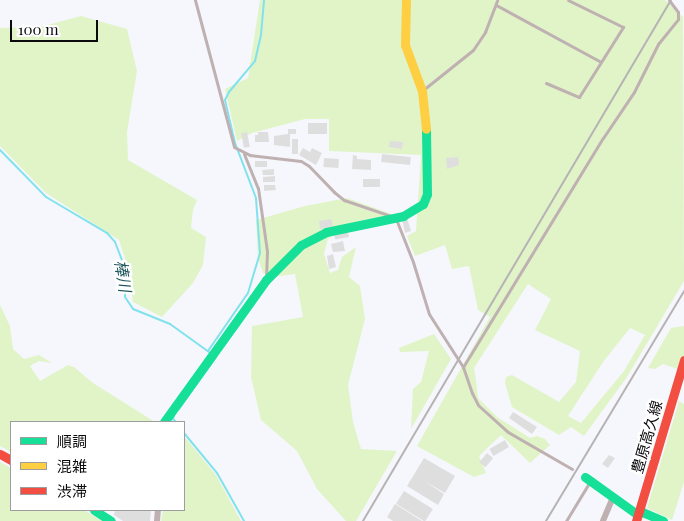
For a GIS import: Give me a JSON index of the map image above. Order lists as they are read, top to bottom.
{
  "streets": {
    "street": ["豊原高久線"]
  },
  "water": ["棒川"],
  "legend": ["順調", "混雑", "渋滞"],
  "scale_bar": "100 m"
}
